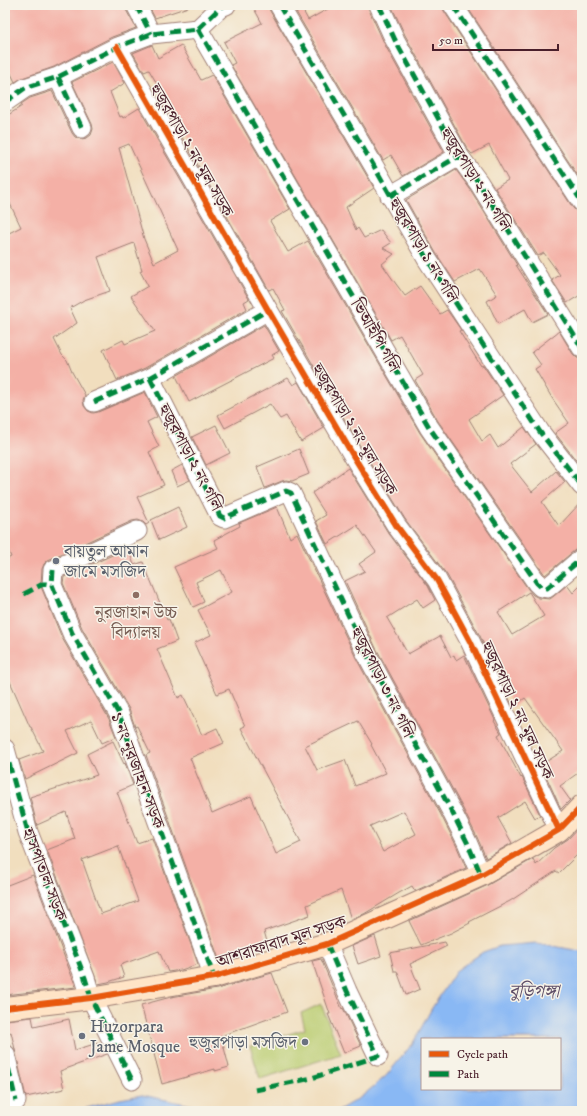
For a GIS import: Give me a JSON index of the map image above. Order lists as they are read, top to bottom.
{
  "streets": {
    "street": [
      "হুজুরপাড়া ২ নং মূল সড়ক",
      "হুজুরপাড়া ২ নং গলি",
      "হুজুরপাড়া ১ নং গলি",
      "ভিআইপি গলি",
      "হুজুরপাড়া ৩ নং গলি",
      "১ নং নূরজাহান সড়ক",
      "হাসপাতাল সড়ক",
      "আশরাফাবাদ মূল সড়ক"
    ]
  },
  "crossings": [
    ["হুজুরপাড়া ২ নং মূল সড়ক", "আশরাফাবাদ মূল সড়ক"],
    ["হুজুরপাড়া ২ নং গলি", "হুজুরপাড়া ৩ নং গলি"],
    ["হুজুরপাড়া ৩ নং গলি", "আশরাফাবাদ মূল সড়ক"],
    ["১ নং নূরজাহান সড়ক", "আশরাফাবাদ মূল সড়ক"],
    ["হাসপাতাল সড়ক", "আশরাফাবাদ মূল সড়ক"]
  ],
  "water": ["বুড়িগঙ্গা"],
  "places": [
    "বায়তুল আমান জামে মসজিদ",
    "নুরজাহান উচ্চ বিদ্যালয়",
    "Huzorpara Jame Mosque",
    "হুজুরপাড়া মসজিদ"
  ],
  "legend": ["Cycle path", "Path"],
  "scale_bar": "50 m"
}
